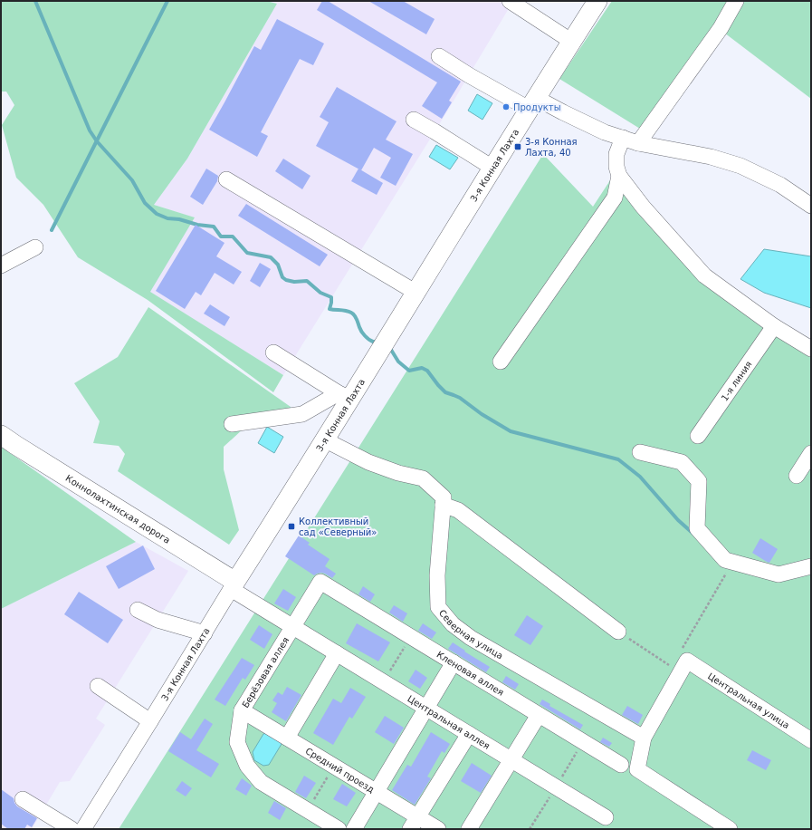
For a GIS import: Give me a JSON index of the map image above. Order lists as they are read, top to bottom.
{
  "streets": {
    "main road": ["3-я Конная Лахта", "Коннолахтинская дорога"],
    "street": [
      "1-я линия",
      "Северная улица",
      "Берёзовая аллея",
      "Кленовая аллея",
      "Центральная улица",
      "Центральная аллея",
      "Средний проезд"
    ]
  },
  "crossings": [
    ["3-я Конная Лахта", "Коннолахтинская дорога"],
    ["3-я Конная Лахта", "Центральная аллея"],
    ["Коннолахтинская дорога", "Центральная аллея"],
    ["Берёзовая аллея", "Кленовая аллея"],
    ["Берёзовая аллея", "Центральная аллея"],
    ["Берёзовая аллея", "Средний проезд"]
  ],
  "places": {
    "other": ["Продукты"],
    "transit": ["3-я Конная Лахта, 40", "Коллективный сад «Северный»"]
  }
}
